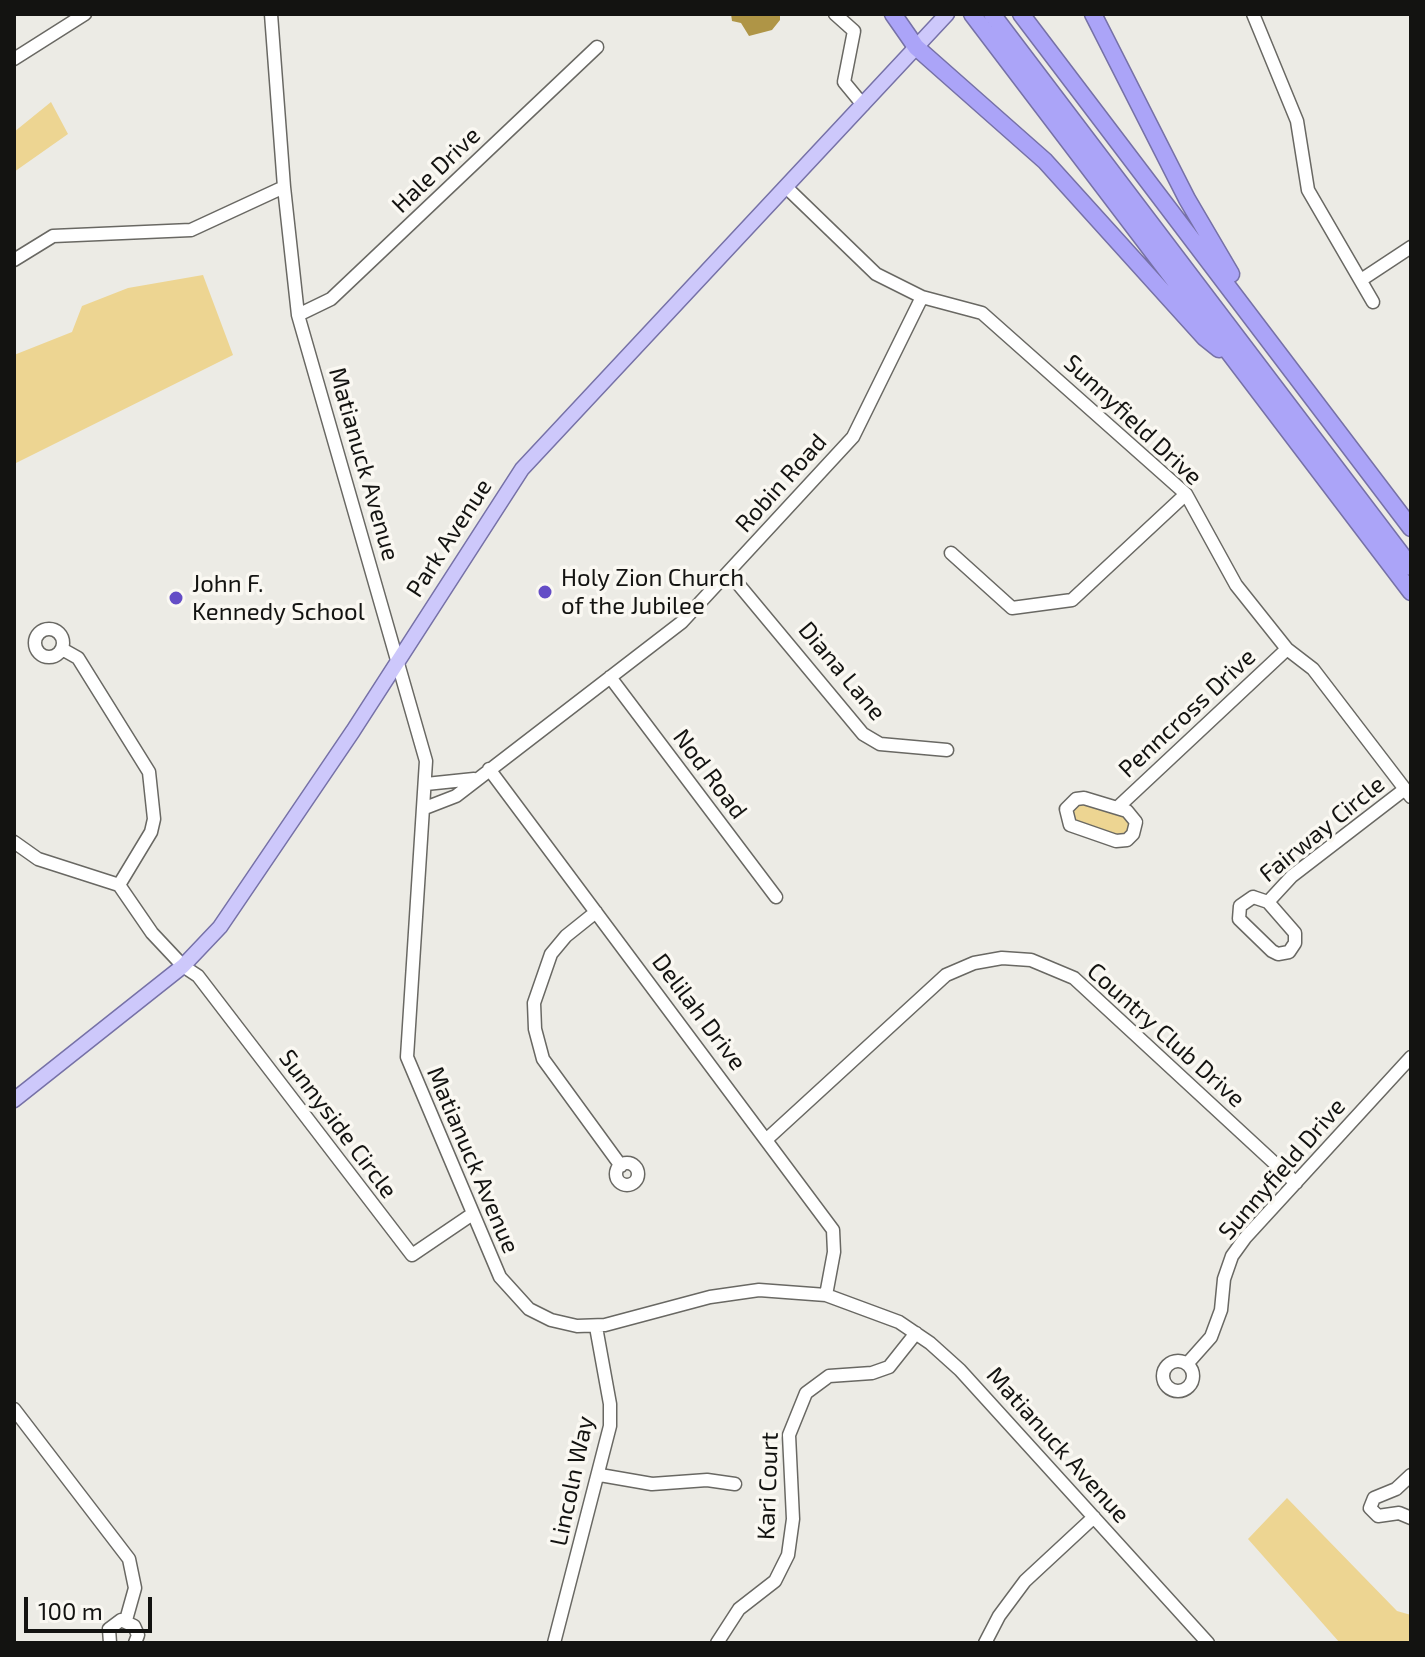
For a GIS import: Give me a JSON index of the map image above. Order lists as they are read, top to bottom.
{
  "streets": {
    "main road": ["Park Avenue"],
    "street": [
      "Hale Drive",
      "Sunnyfield Drive",
      "Matianuck Avenue",
      "Robin Road",
      "Diana Lane",
      "Penncross Drive",
      "Nod Road",
      "Fairway Circle",
      "Delilah Drive",
      "Country Club Drive",
      "Sunnyside Circle",
      "Lincoln Way",
      "Kari Court"
    ]
  },
  "crossings": [
    ["Hale Drive", "Matianuck Avenue"],
    ["Sunnyfield Drive", "Robin Road"],
    ["Sunnyfield Drive", "Park Avenue"],
    ["Sunnyfield Drive", "Penncross Drive"],
    ["Sunnyfield Drive", "Fairway Circle"],
    ["Sunnyfield Drive", "Country Club Drive"],
    ["Matianuck Avenue", "Robin Road"],
    ["Matianuck Avenue", "Park Avenue"],
    ["Matianuck Avenue", "Delilah Drive"],
    ["Matianuck Avenue", "Sunnyside Circle"],
    ["Matianuck Avenue", "Lincoln Way"],
    ["Matianuck Avenue", "Kari Court"],
    ["Robin Road", "Diana Lane"],
    ["Robin Road", "Nod Road"],
    ["Robin Road", "Delilah Drive"],
    ["Park Avenue", "Sunnyside Circle"],
    ["Delilah Drive", "Country Club Drive"]
  ],
  "places": ["Holy Zion Church of the Jubilee", "John F. Kennedy School"],
  "scale_bar": "100 m"
}
